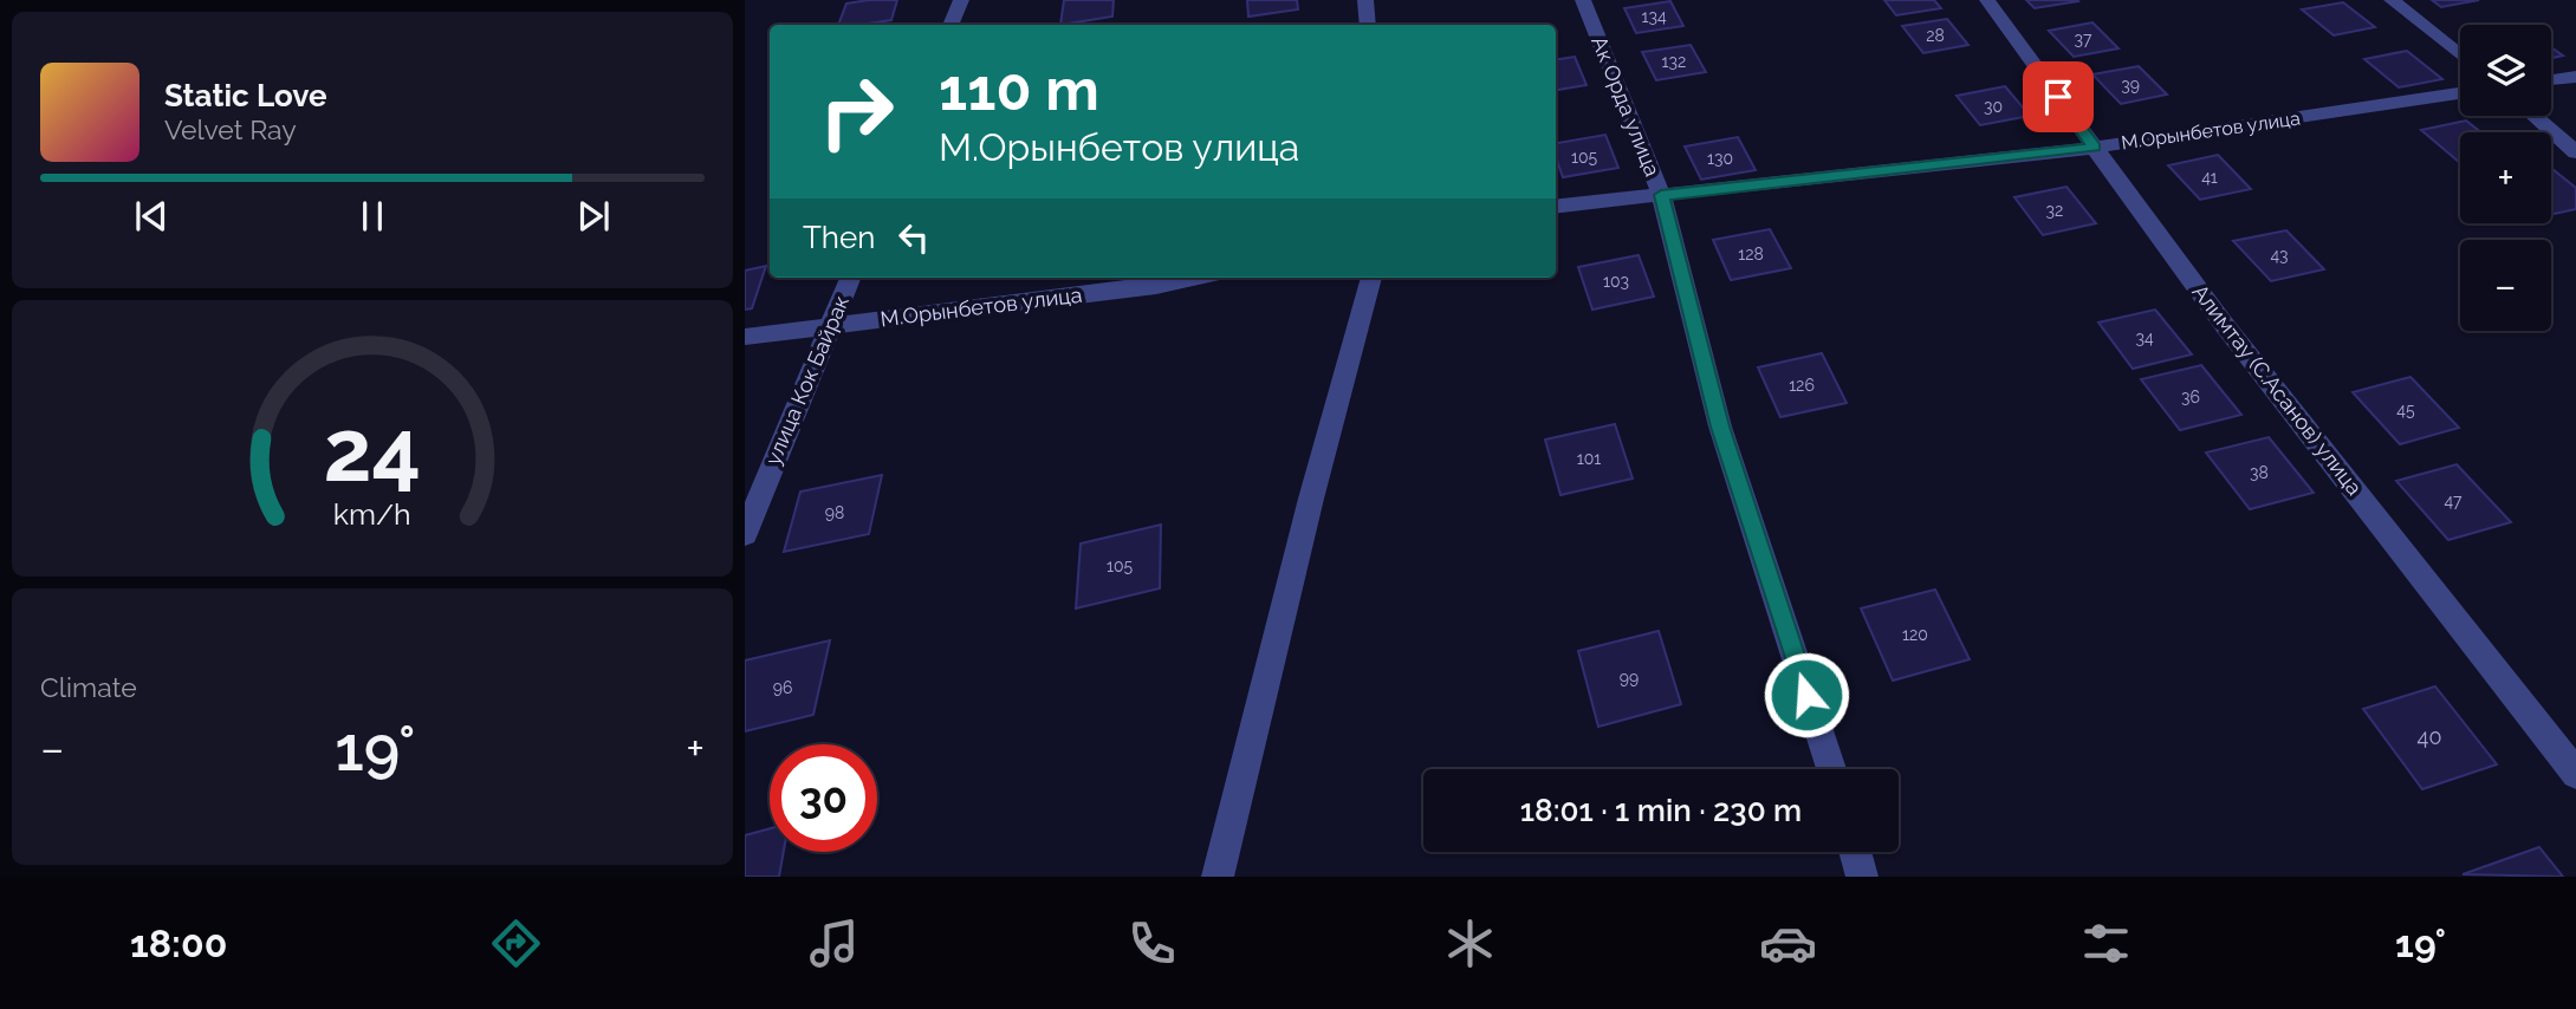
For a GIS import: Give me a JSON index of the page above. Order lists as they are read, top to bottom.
{
  "streets": {
    "street": [
      "Ак Орда улица",
      "М.Орынбетов улица",
      "улица Кок Байрак",
      "Алимтау (С.Асанов) улица"
    ]
  },
  "crossings": [
    ["Ак Орда улица", "М.Орынбетов улица"],
    ["М.Орынбетов улица", "улица Кок Байрак"],
    ["М.Орынбетов улица", "Алимтау (С.Асанов) улица"]
  ],
  "house_numbers": [
    "134",
    "28",
    "37",
    "132",
    "39",
    "30",
    "105",
    "130",
    "41",
    "32",
    "128",
    "43",
    "103",
    "34",
    "126",
    "36",
    "45",
    "101",
    "38",
    "47",
    "98",
    "105",
    "120",
    "99",
    "96",
    "40"
  ],
  "page": {
    "map_buttons": ["+", "−"],
    "turn": ["110 m", "М.Орынбетов улица"],
    "song": ["Static Love", "Velvet Ray"],
    "then": "Then",
    "tile": "Climate",
    "heat": ["−", "19°", "+"],
    "limit": "30",
    "trip": "18:01 · 1 min · 230 m",
    "tabs": ["18:00", "19°"],
    "gauge": ["24", "km/h"]
  }
}
